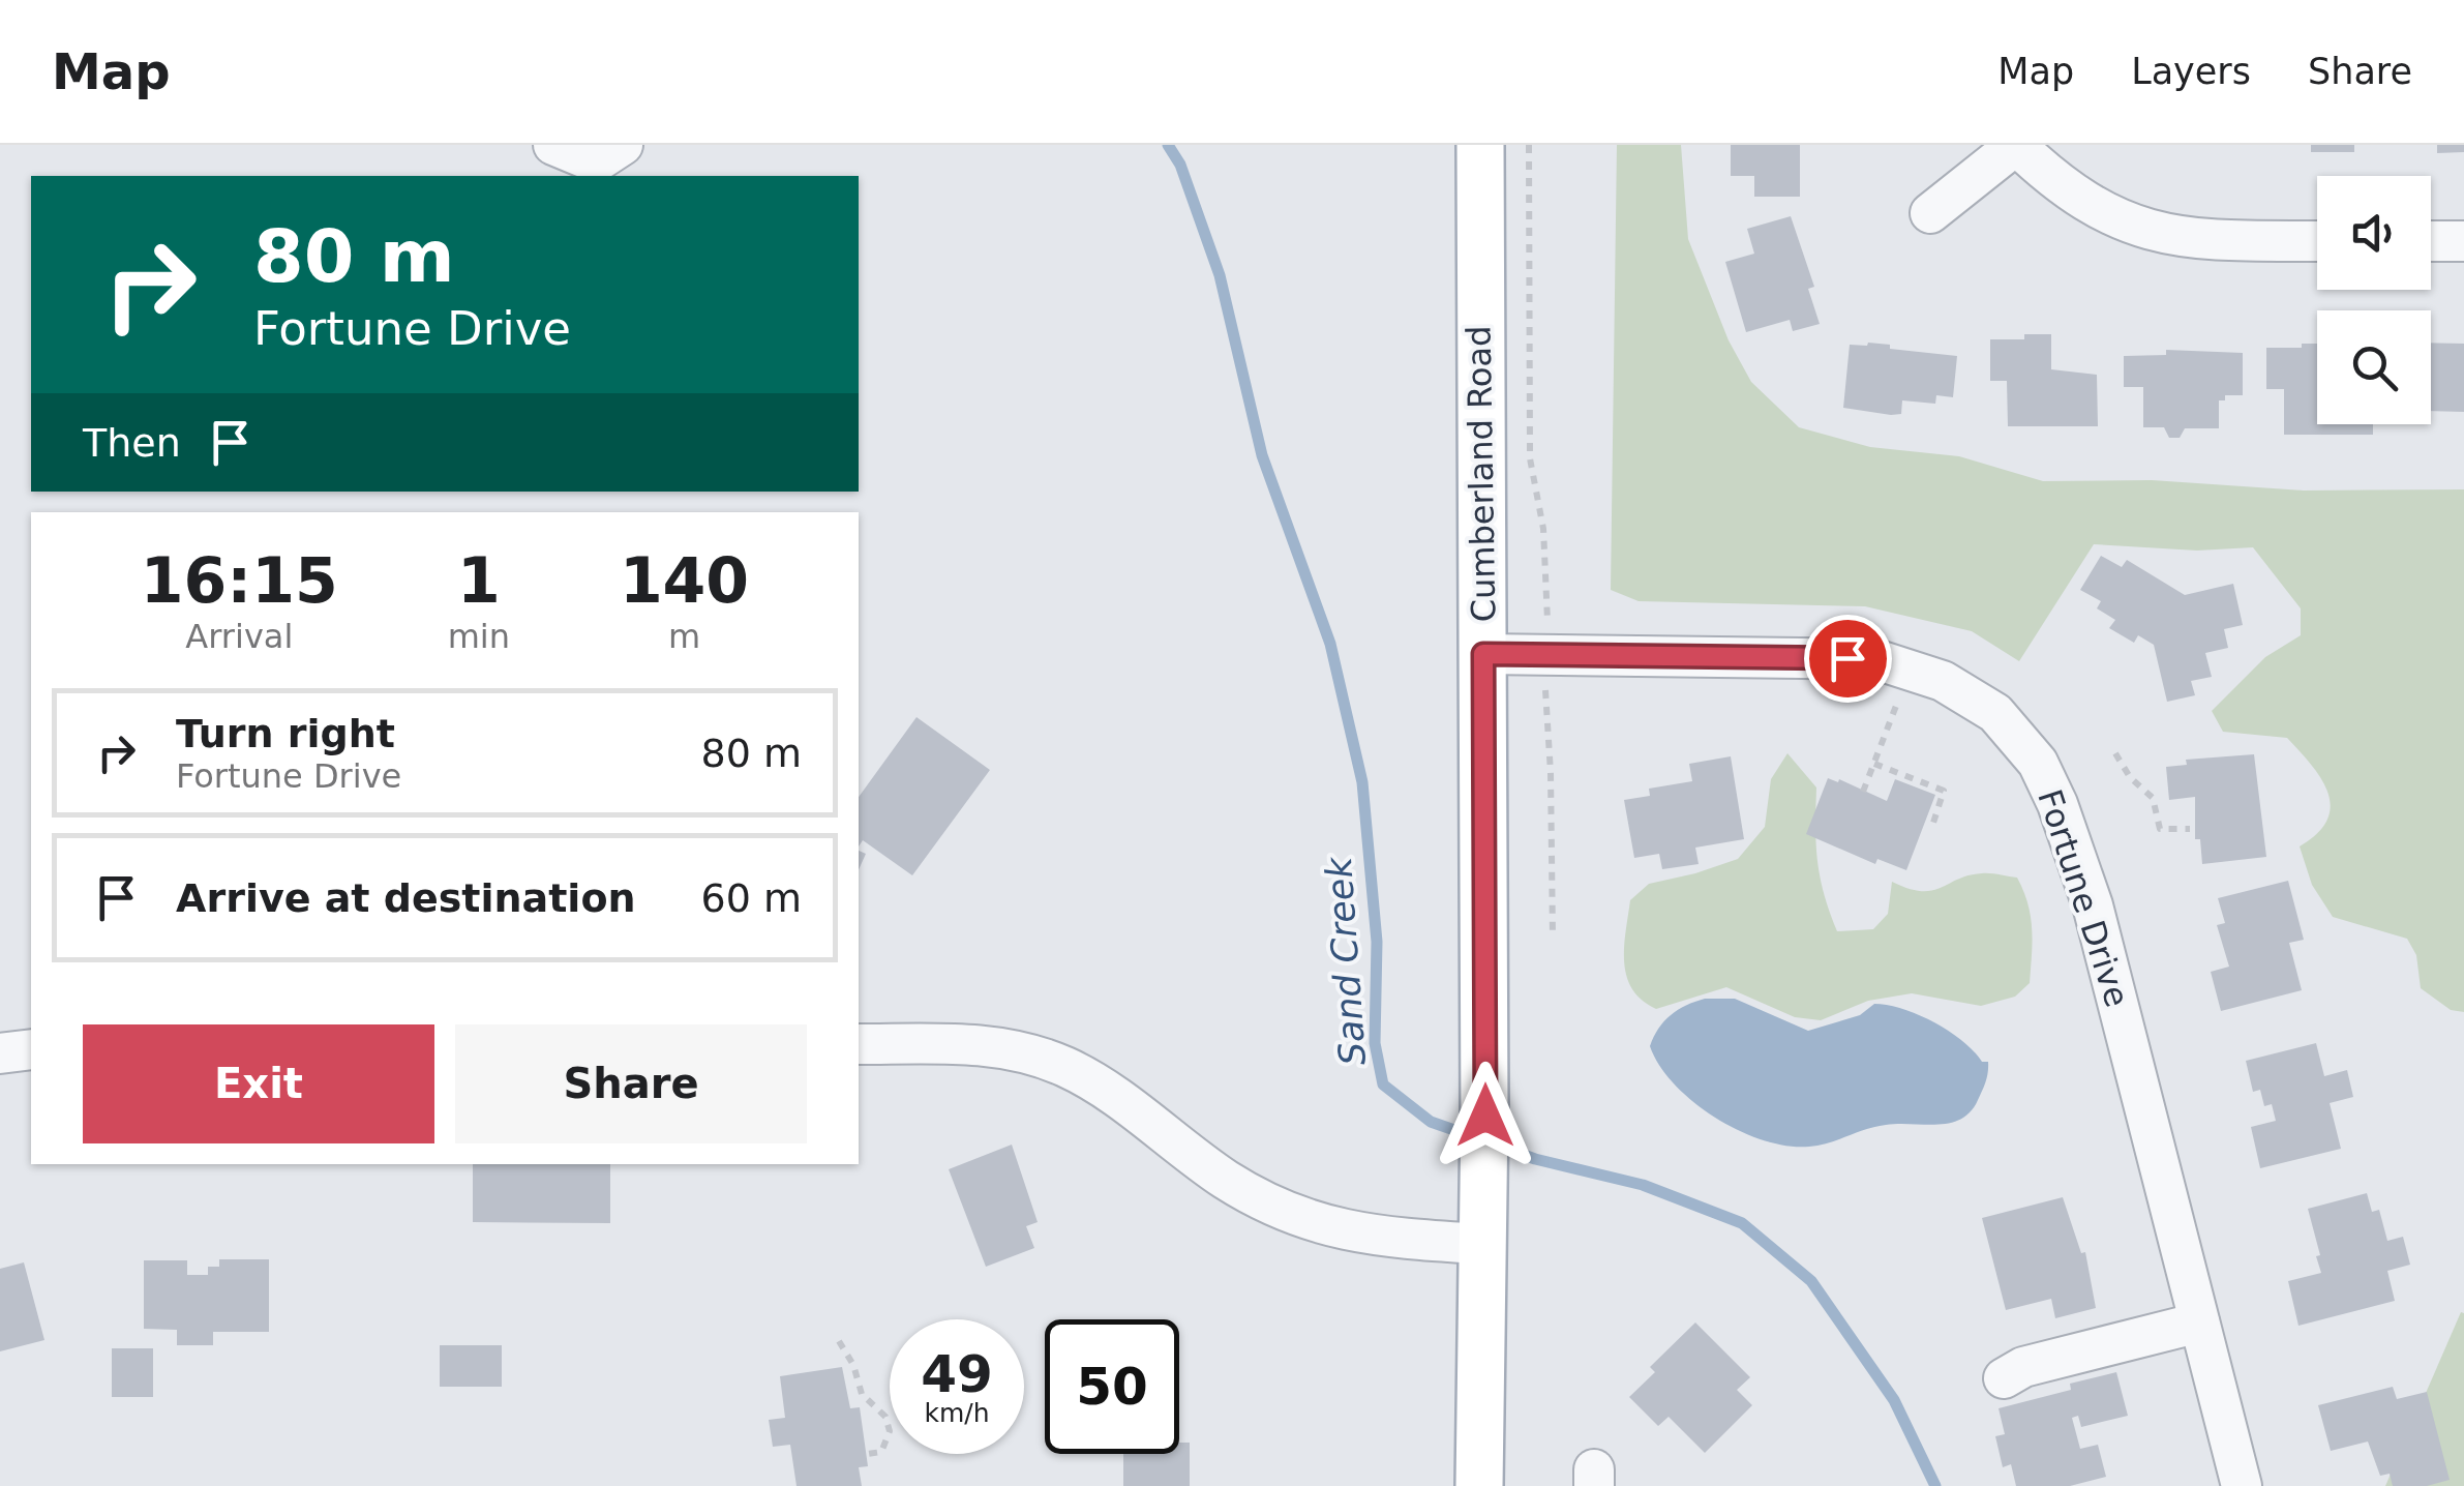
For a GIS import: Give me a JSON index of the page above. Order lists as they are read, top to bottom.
{
  "streets": {
    "main road": ["Cumberland Road"],
    "street": ["Fortune Drive"]
  },
  "crossings": [
    ["Cumberland Road", "Fortune Drive"]
  ],
  "water": ["Sand Creek"],
  "page": {
    "header": "Map",
    "nav": ["Map", "Layers", "Share"],
    "turn": ["80 m", "Fortune Drive"],
    "then": "Then",
    "eta": [
      "16:15",
      "Arrival",
      "1",
      "min",
      "140",
      "m"
    ],
    "list": [
      {
        "name": "Turn right",
        "note": "Fortune Drive",
        "value": "80 m"
      },
      {
        "name": "Arrive at destination",
        "value": "60 m"
      }
    ],
    "buttons": ["Exit", "Share"],
    "speed": "49 km/h",
    "limit": "50"
  }
}
